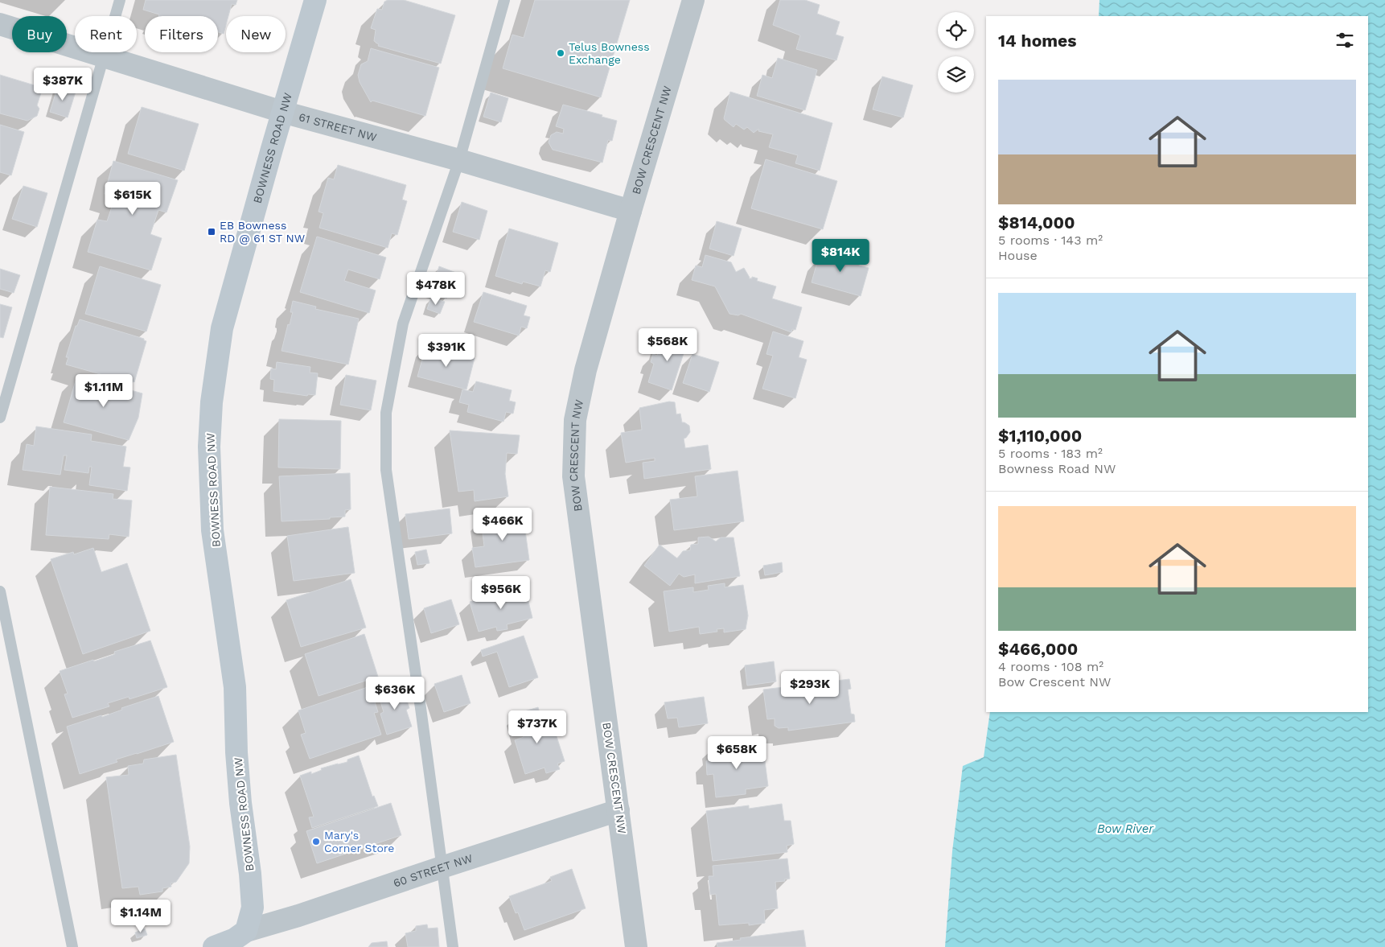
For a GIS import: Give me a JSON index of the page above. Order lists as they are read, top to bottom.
{
  "streets": {
    "street": [
      "61 STREET NW",
      "BOW CRESCENT NW",
      "BOWNESS ROAD NW",
      "60 STREET NW"
    ]
  },
  "crossings": [
    ["61 STREET NW", "BOW CRESCENT NW"],
    ["61 STREET NW", "BOWNESS ROAD NW"],
    ["BOW CRESCENT NW", "60 STREET NW"],
    ["BOWNESS ROAD NW", "60 STREET NW"]
  ],
  "water": ["Bow River"],
  "places": {
    "other": ["Telus Bowness Exchange", "Mary's Corner Store"],
    "transit": ["EB Bowness RD @ 61 ST NW"]
  },
  "page": {
    "chip": [
      "Buy",
      "Rent",
      "Filters",
      "New"
    ],
    "heading": "14 homes",
    "list": [
      {
        "name": "$814,000",
        "note": "5 rooms · 143 m² · House"
      },
      {
        "name": "$1,110,000",
        "note": "5 rooms · 183 m² · Bowness Road NW"
      },
      {
        "name": "$466,000",
        "note": "4 rooms · 108 m² · Bow Crescent NW"
      }
    ],
    "price": [
      "$387K",
      "$615K",
      "$814K",
      "$478K",
      "$568K",
      "$391K",
      "$1.11M",
      "$466K",
      "$956K",
      "$293K",
      "$636K",
      "$737K",
      "$658K",
      "$1.14M"
    ]
  }
}
